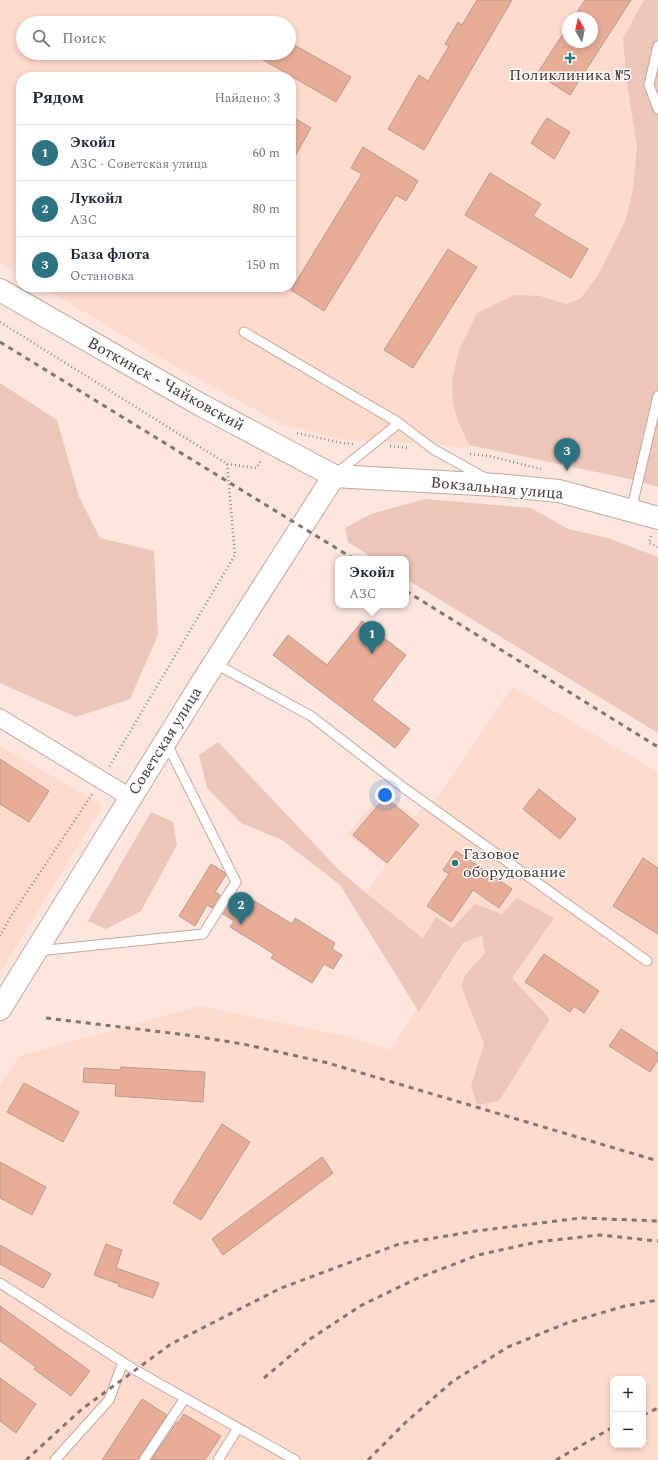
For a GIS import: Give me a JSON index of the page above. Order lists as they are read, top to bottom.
{
  "streets": {
    "main road": ["Воткинск - Чайковский", "Вокзальная улица", "Советская улица"]
  },
  "crossings": [
    ["Воткинск - Чайковский", "Вокзальная улица"],
    ["Воткинск - Чайковский", "Советская улица"],
    ["Вокзальная улица", "Советская улица"]
  ],
  "places": {
    "health": ["Поликлиника №5"],
    "other": ["Газовое оборудование"]
  },
  "north": "top",
  "page": {
    "search": "Поиск",
    "heading": ["Рядом", "Найдено: 3"],
    "list": [
      {
        "mark": "1",
        "name": "Экойл",
        "note": "АЗС · Советская улица",
        "value": "60 m"
      },
      {
        "mark": "2",
        "name": "Лукойл",
        "note": "АЗС",
        "value": "80 m"
      },
      {
        "mark": "3",
        "name": "База флота",
        "note": "Остановка",
        "value": "150 m"
      }
    ],
    "pins": ["3", "1", "2"],
    "popup": ["Экойл", "АЗС"],
    "map_buttons": ["+", "−"]
  }
}
